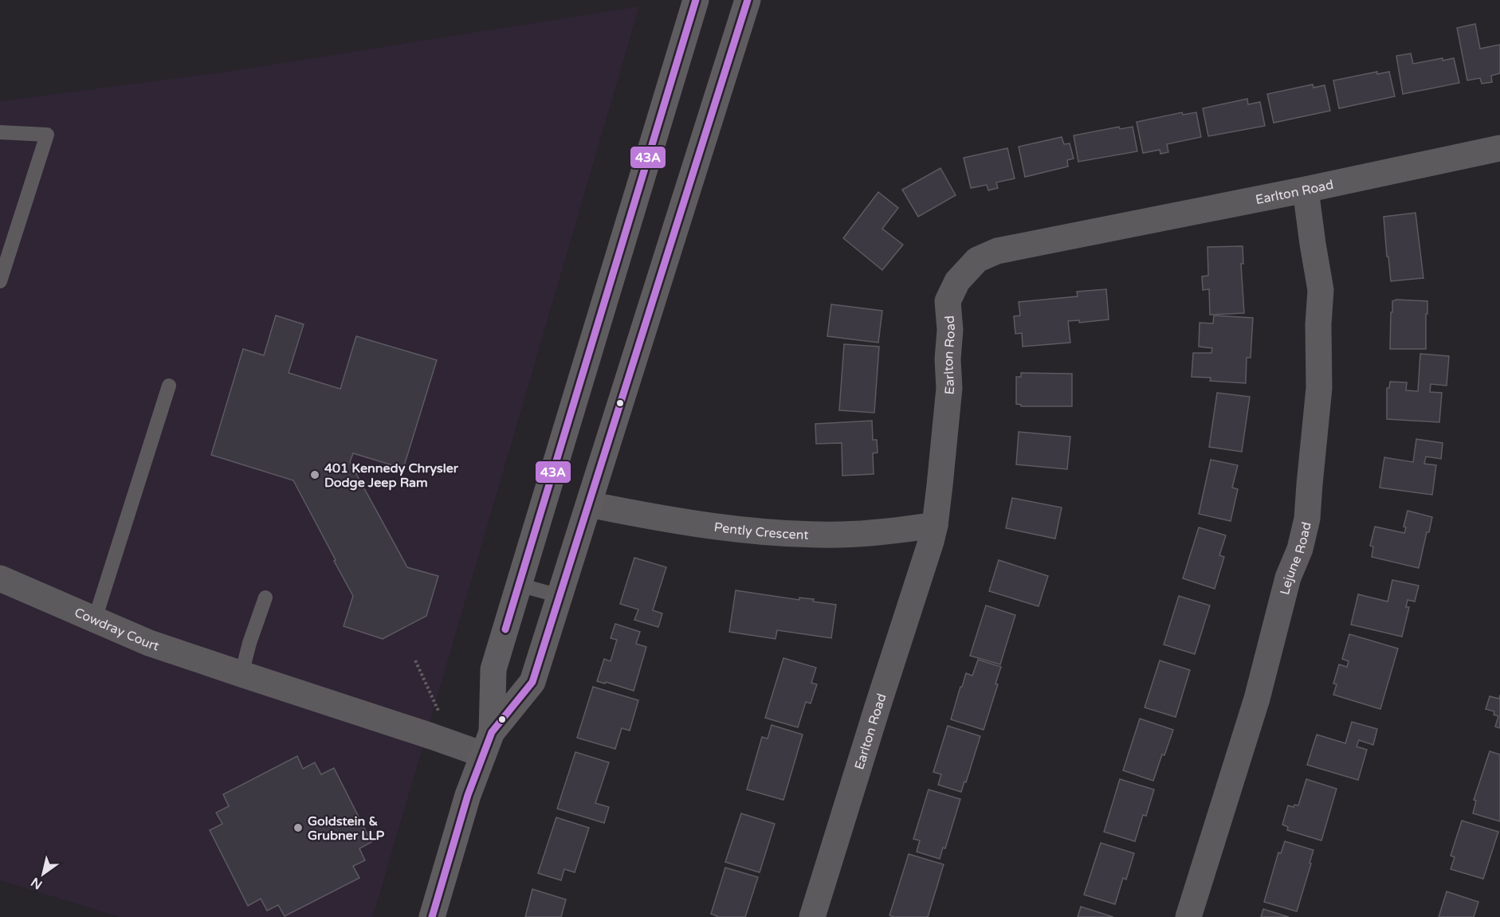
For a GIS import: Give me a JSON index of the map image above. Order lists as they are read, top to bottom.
{
  "streets": {
    "street": [
      "Earlton Road",
      "Pently Crescent",
      "Lejune Road",
      "Cowdray Court"
    ]
  },
  "crossings": [
    ["Earlton Road", "Pently Crescent"],
    ["Earlton Road", "Lejune Road"]
  ],
  "places": ["401 Kennedy Chrysler Dodge Jeep Ram", "Goldstein & Grubner LLP"],
  "lines": ["transit line 43A"],
  "north": "bottom left"
}
